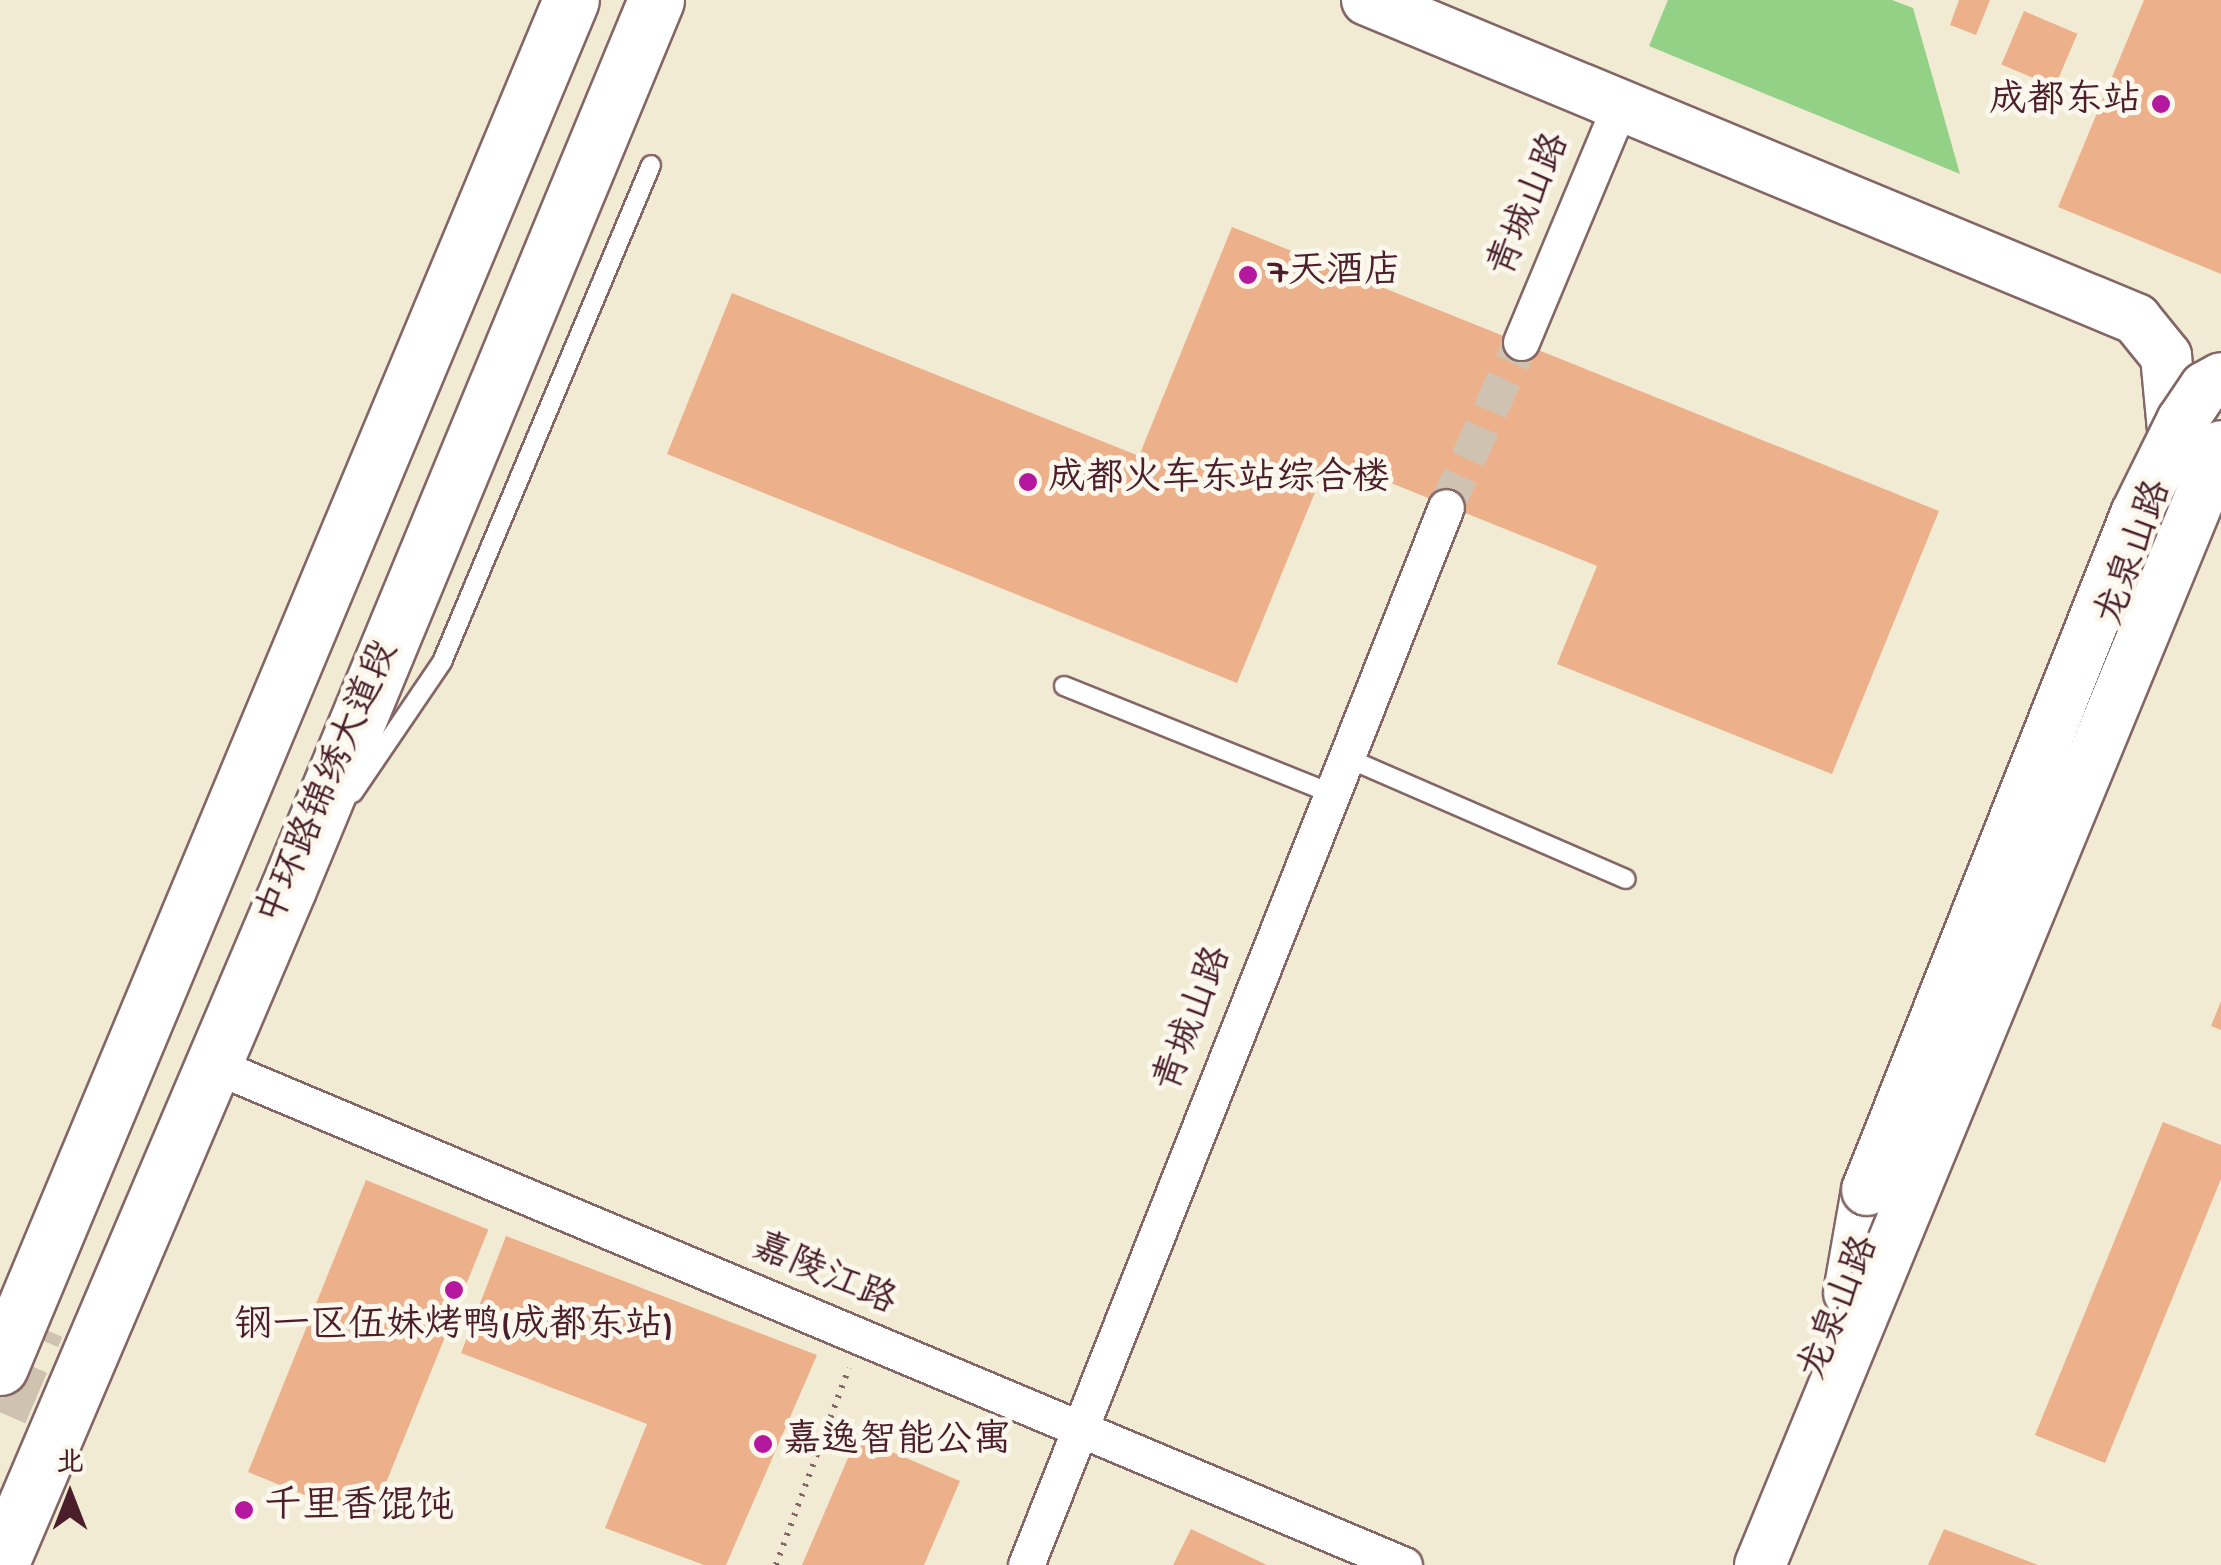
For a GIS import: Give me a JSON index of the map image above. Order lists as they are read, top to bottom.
{
  "streets": {
    "main road": ["中环路锦绣大道段"],
    "street": ["青城山路", "龙泉山路", "嘉陵江路"]
  },
  "crossings": [
    ["青城山路", "龙泉山路"],
    ["青城山路", "嘉陵江路"],
    ["中环路锦绣大道段", "嘉陵江路"]
  ],
  "places": [
    "成都东站",
    "7天酒店",
    "成都火车东站综合楼",
    "钢一区伍妹烤鸭(成都东站)",
    "嘉逸智能公寓",
    "千里香馄饨"
  ],
  "north": "top"
}
